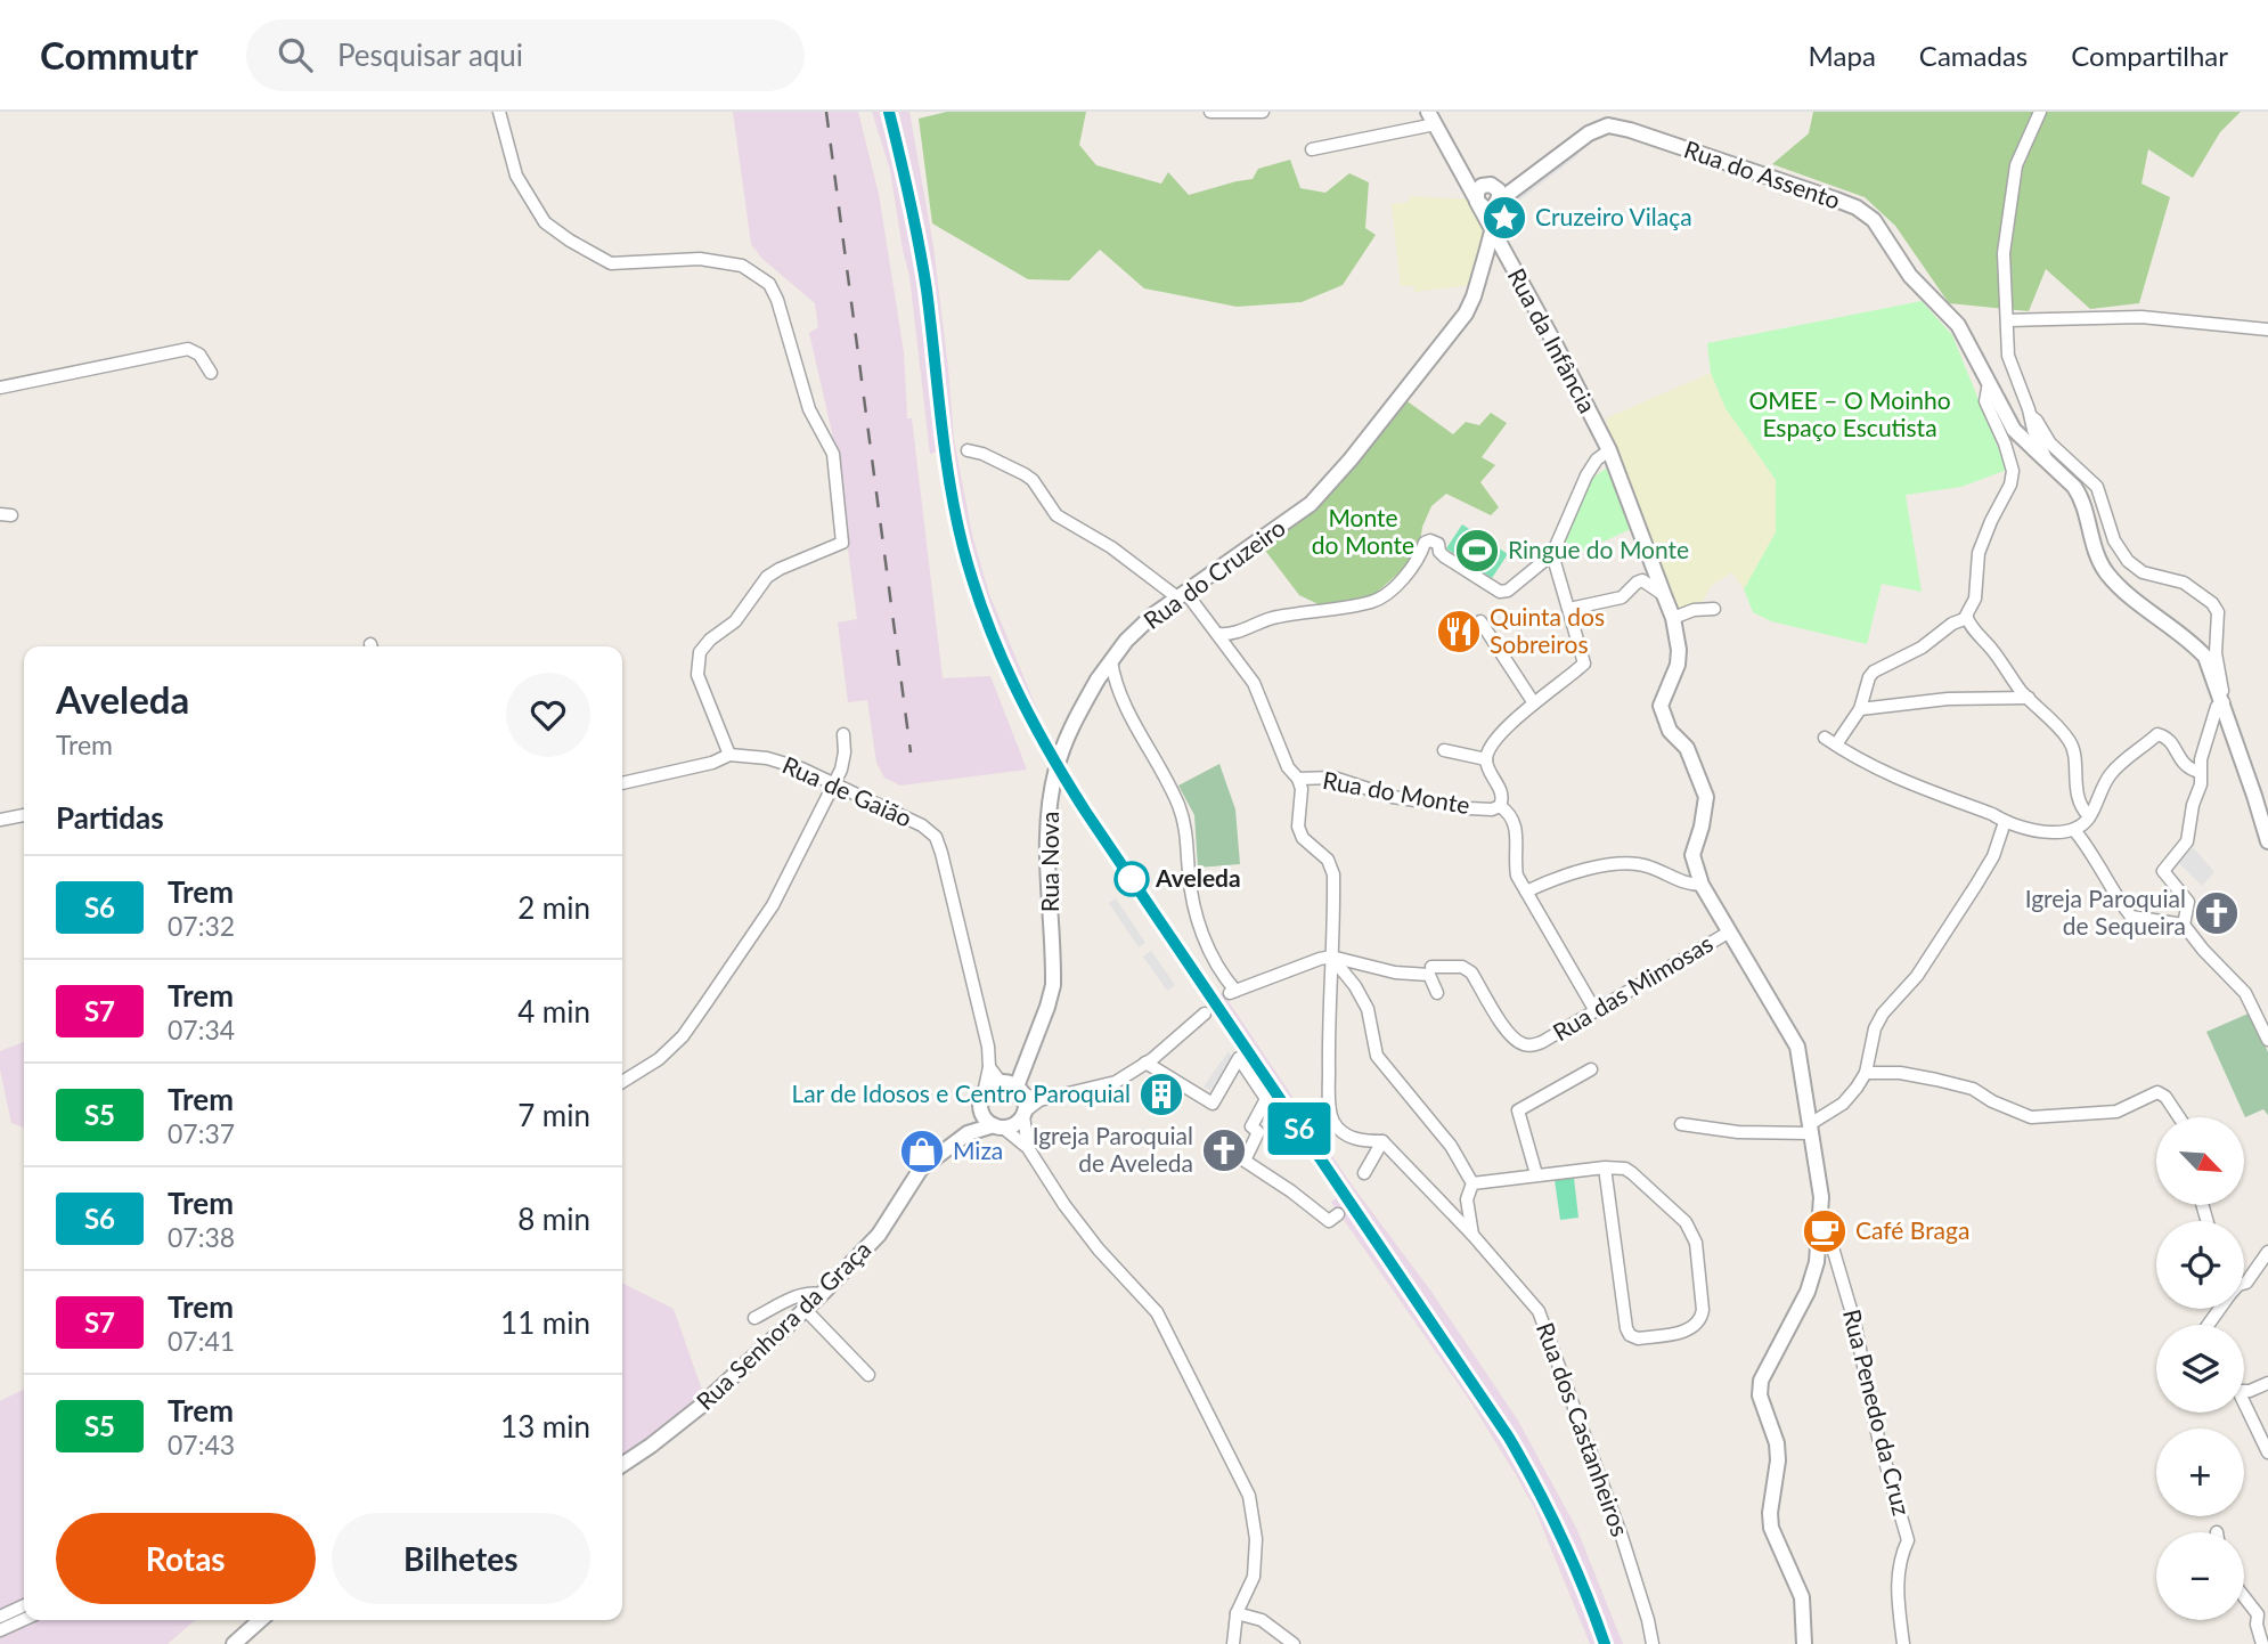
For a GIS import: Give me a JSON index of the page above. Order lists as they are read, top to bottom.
{
  "streets": {
    "street": [
      "Rua do Assento",
      "Rua da Infância",
      "Rua do Cruzeiro",
      "Rua de Gaião",
      "Rua do Monte",
      "Rua Nova",
      "Rua das Mimosas",
      "Rua Senhora da Graça",
      "Rua Penedo da Cruz",
      "Rua dos Castanheiros"
    ]
  },
  "crossings": [
    ["Rua do Assento", "Rua da Infância"],
    ["Rua da Infância", "Rua do Cruzeiro"],
    ["Rua do Cruzeiro", "Rua Nova"],
    ["Rua de Gaião", "Rua Nova"],
    ["Rua de Gaião", "Rua Senhora da Graça"],
    ["Rua Nova", "Rua Senhora da Graça"]
  ],
  "parks": ["OMEE – O Moinho Espaço Escutista", "Monte do Monte"],
  "places": {
    "place": ["Cruzeiro Vilaça"],
    "sports": ["Ringue do Monte"],
    "restaurant": ["Quinta dos Sobreiros"],
    "other": ["Aveleda"],
    "church": ["Igreja Paroquial de Sequeira", "Igreja Paroquial de Aveleda"],
    "building": ["Lar de Idosos e Centro Paroquial"],
    "shop": ["Miza"],
    "cafe": ["Café Braga"]
  },
  "north": "bottom right",
  "page": {
    "header": "Commutr",
    "search": "Pesquisar aqui",
    "nav": ["Mapa", "Camadas", "Compartilhar"],
    "on_map": "S6",
    "heading": [
      ["Aveleda", "Trem"],
      "Partidas"
    ],
    "list": [
      {
        "mark": "S6",
        "name": "Trem",
        "note": "07:32",
        "value": "2 min"
      },
      {
        "mark": "S7",
        "name": "Trem",
        "note": "07:34",
        "value": "4 min"
      },
      {
        "mark": "S5",
        "name": "Trem",
        "note": "07:37",
        "value": "7 min"
      },
      {
        "mark": "S6",
        "name": "Trem",
        "note": "07:38",
        "value": "8 min"
      },
      {
        "mark": "S7",
        "name": "Trem",
        "note": "07:41",
        "value": "11 min"
      },
      {
        "mark": "S5",
        "name": "Trem",
        "note": "07:43",
        "value": "13 min"
      }
    ],
    "map_buttons": ["+", "−"],
    "buttons": ["Rotas", "Bilhetes"]
  }
}
